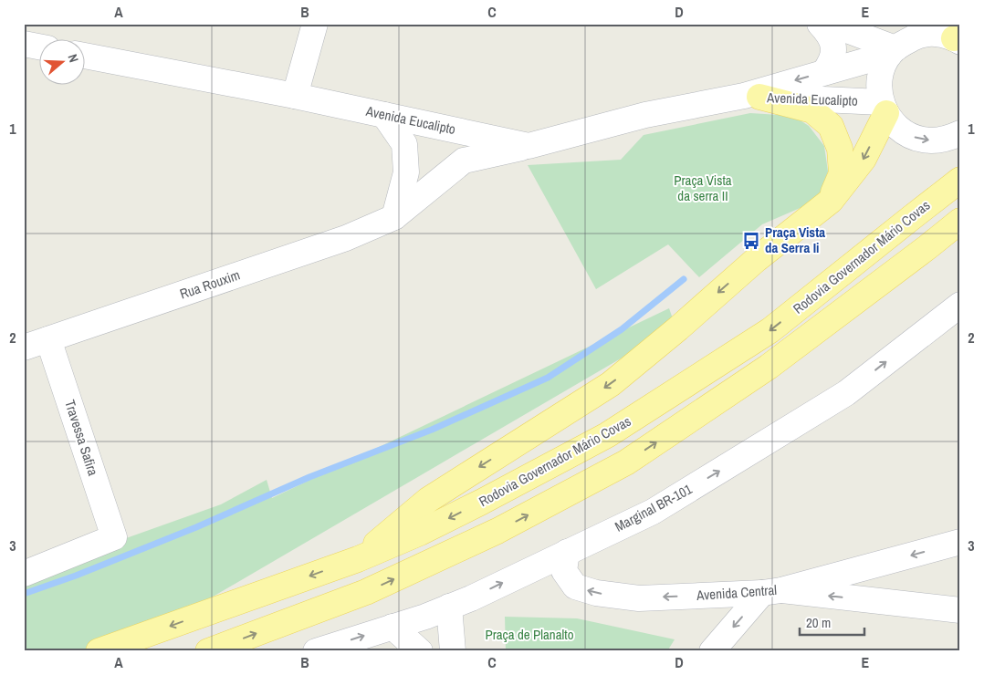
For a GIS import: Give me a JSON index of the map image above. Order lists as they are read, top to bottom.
{
  "streets": {
    "main road": ["Rodovia Governador Mário Covas"],
    "street": [
      "Avenida Eucalipto",
      "Rua Rouxim",
      "Travessa Safira",
      "Marginal BR-101",
      "Avenida Central"
    ]
  },
  "crossings": [
    ["Avenida Eucalipto", "Rua Rouxim"],
    ["Rua Rouxim", "Travessa Safira"],
    ["Marginal BR-101", "Avenida Central"]
  ],
  "one_way": ["Marginal BR-101", "Avenida Central"],
  "parks": ["Praça Vista da serra II", "Praça de Planalto"],
  "places": {
    "bus stop": ["Praça Vista da Serra Ii"]
  },
  "scale_bar": "20 m",
  "north": "right",
  "grid": {
    "columns": [
      "A",
      "B",
      "C",
      "D",
      "E"
    ],
    "rows": ["1", "2", "3"]
  }
}
